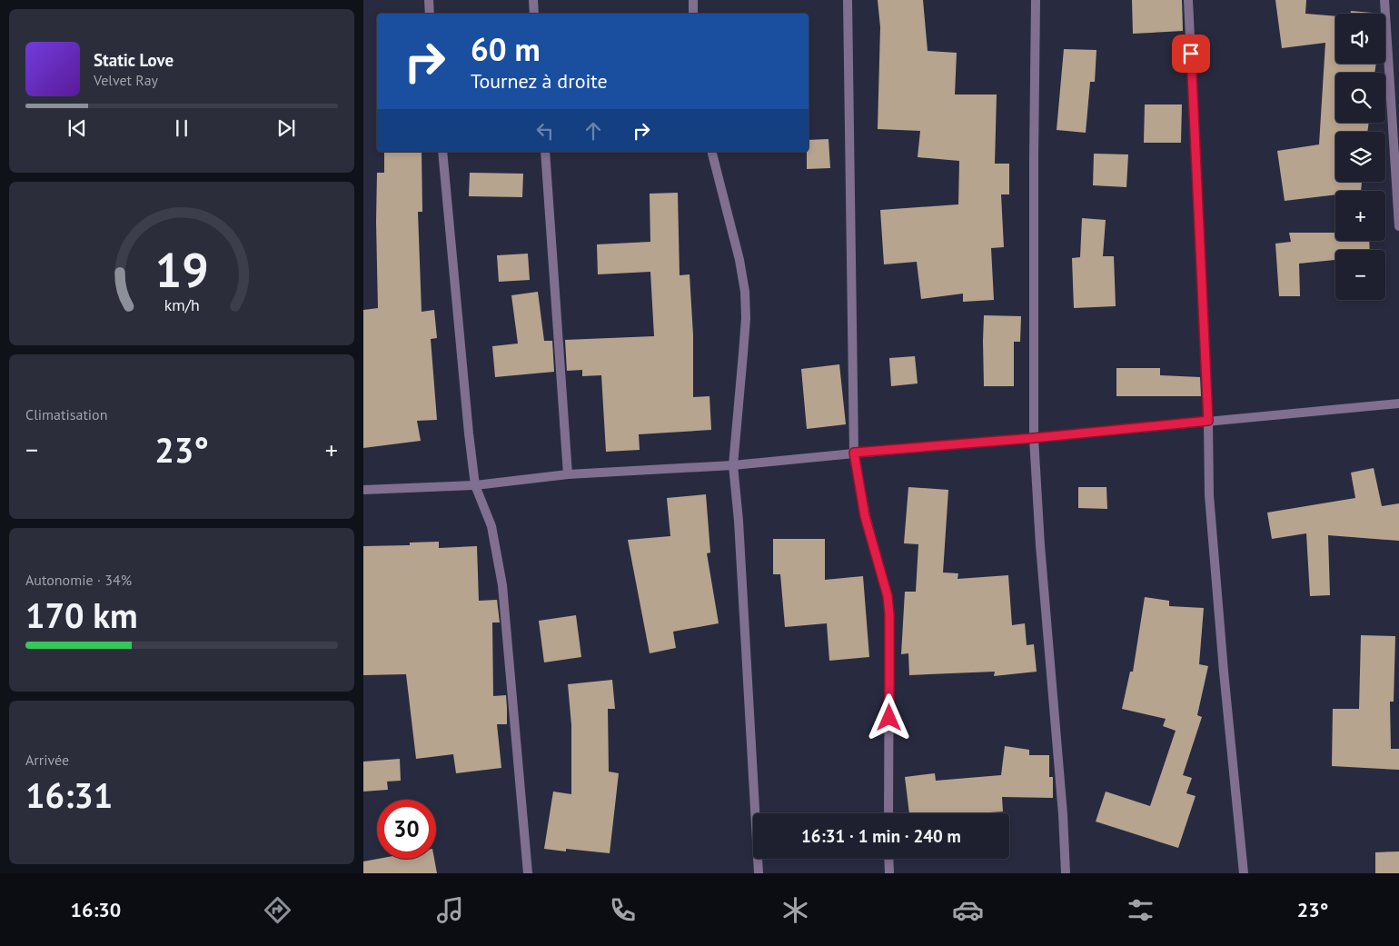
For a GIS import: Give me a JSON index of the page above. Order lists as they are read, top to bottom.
{
  "page": {
    "map_buttons": ["+", "−"],
    "turn": ["60 m", "Tournez à droite"],
    "song": ["Static Love", "Velvet Ray"],
    "tile": [
      "Climatisation",
      ["Autonomie · 34%", "170 km"],
      ["Arrivée", "16:31"]
    ],
    "heat": ["−", "23°", "+"],
    "limit": "30",
    "trip": "16:31 · 1 min · 240 m",
    "tabs": ["16:30", "23°"],
    "gauge": ["19", "km/h"]
  }
}
